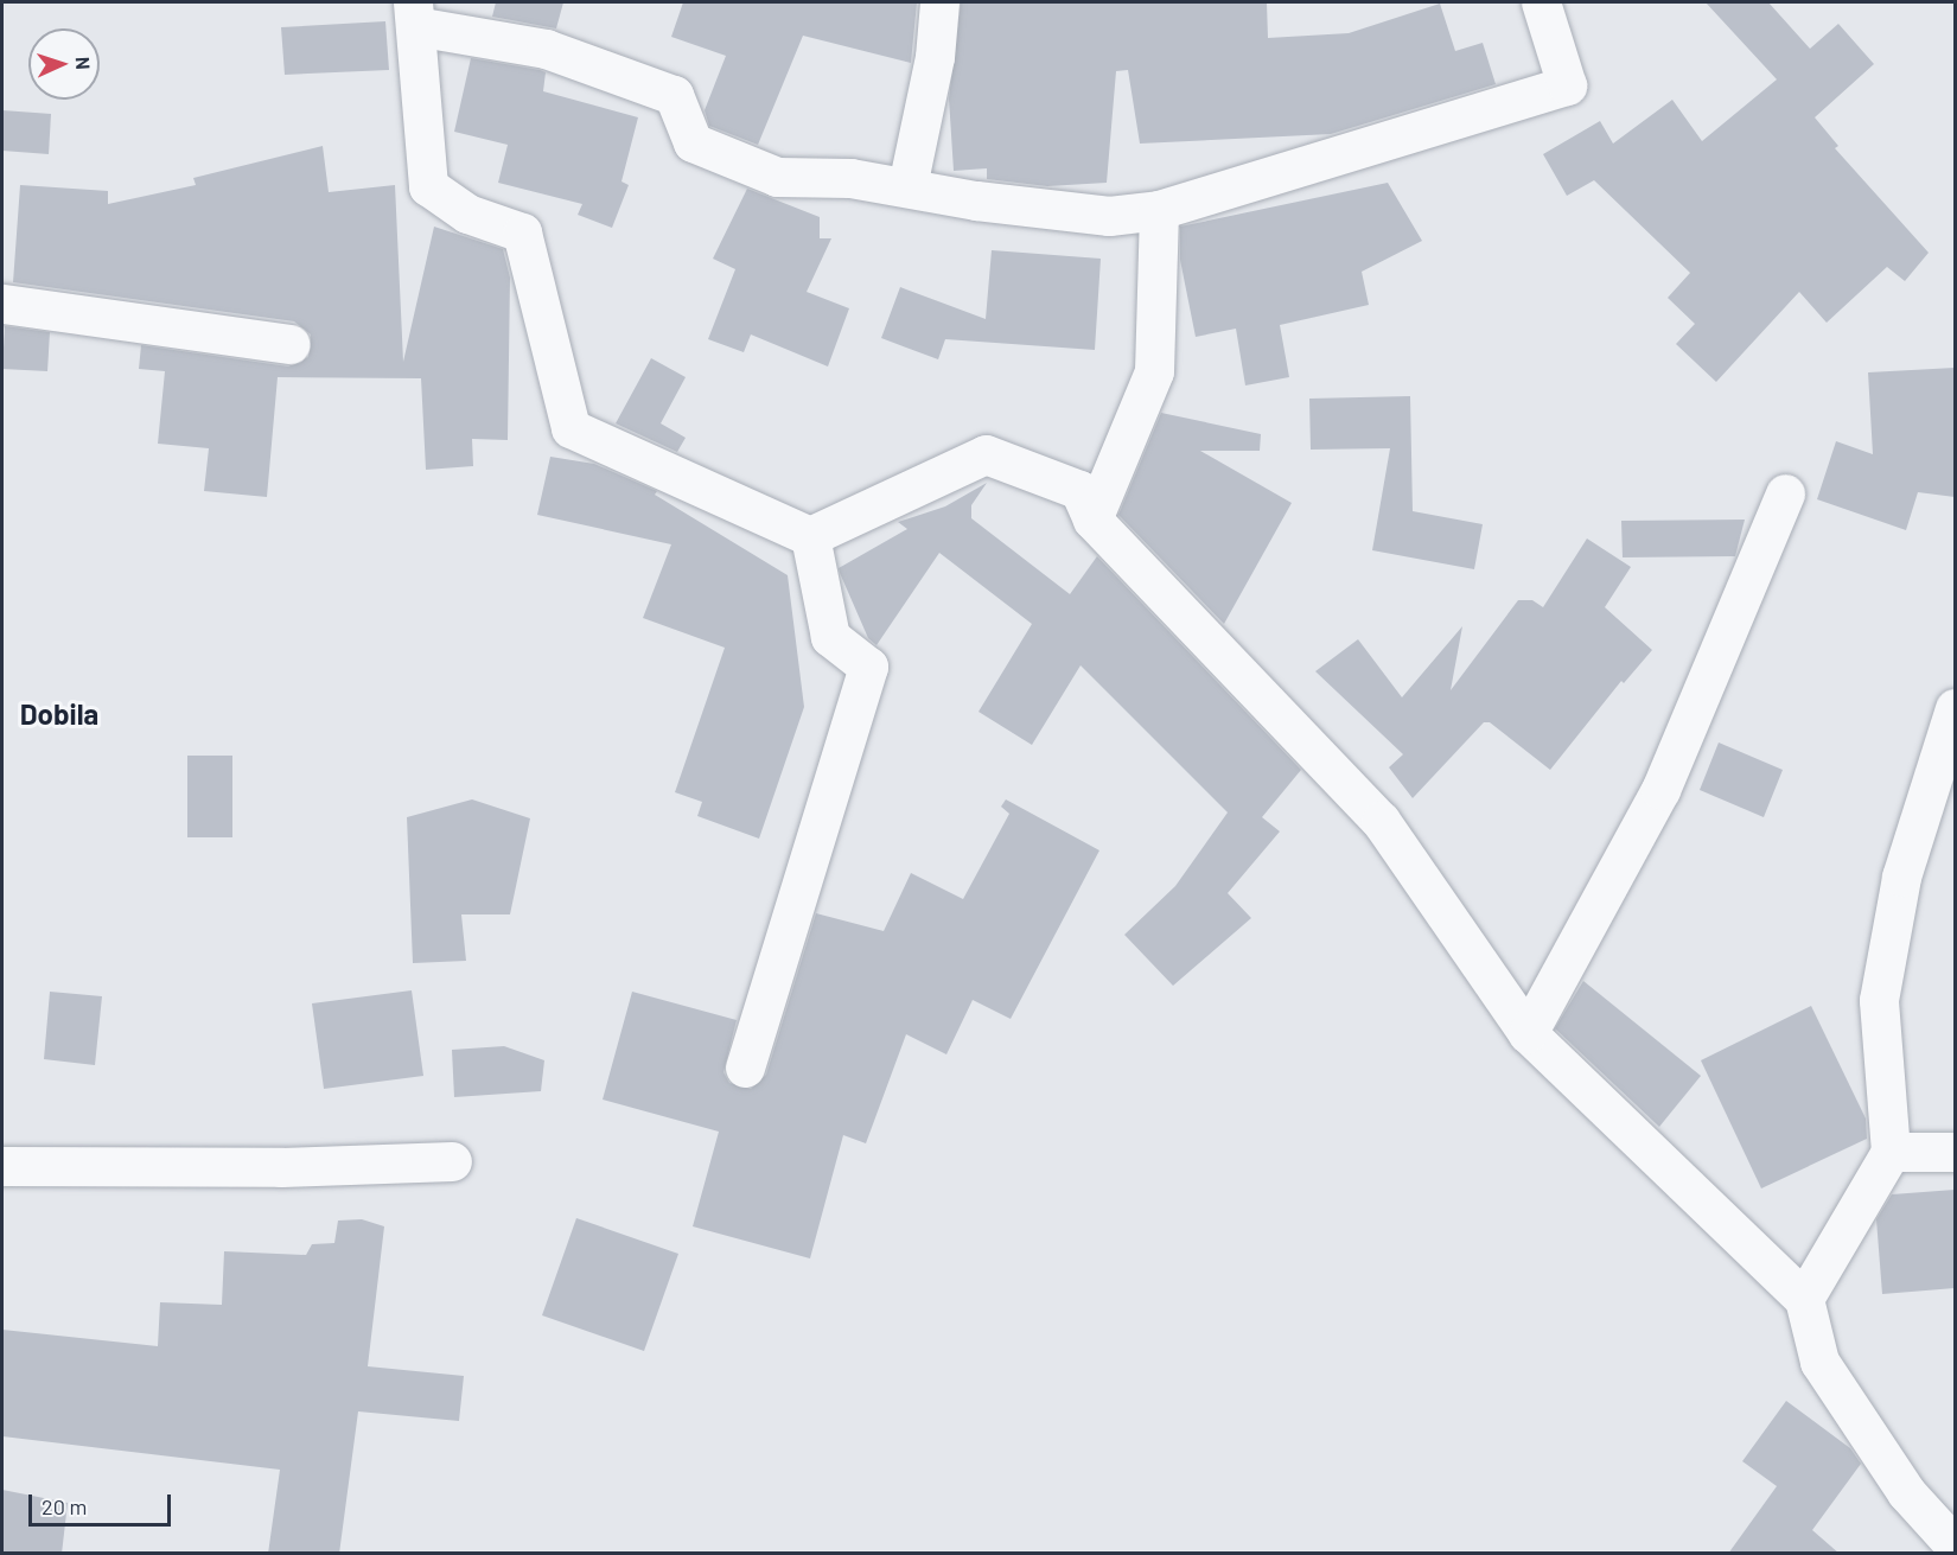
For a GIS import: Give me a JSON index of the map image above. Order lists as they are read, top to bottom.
{
  "districts": ["Dobila"],
  "scale_bar": "20 m",
  "north": "right"
}
